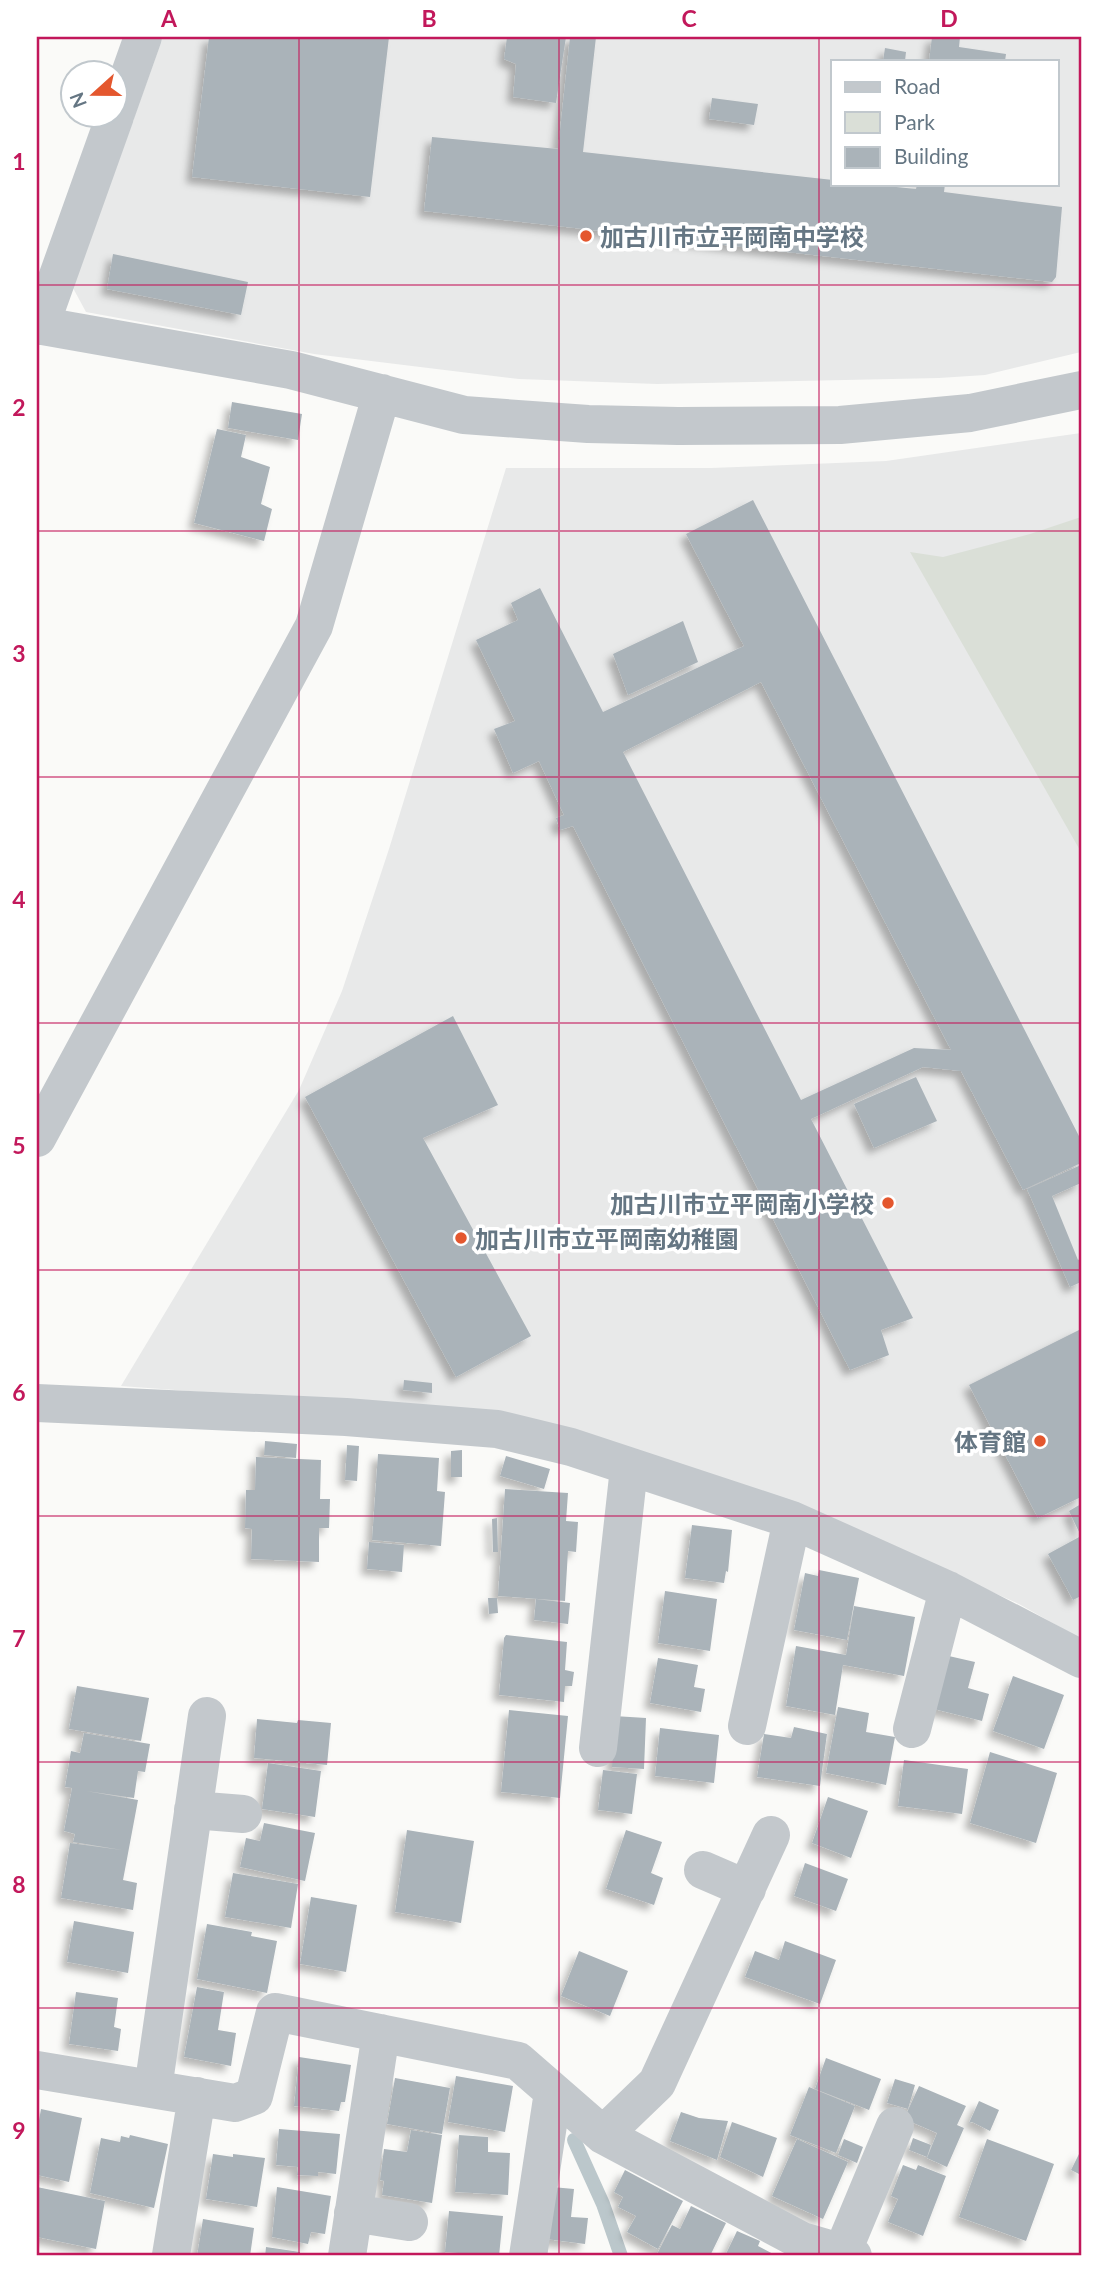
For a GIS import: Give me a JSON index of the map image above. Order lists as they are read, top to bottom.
{
  "places": [
    "加古川市立平岡南中学校",
    "加古川市立平岡南小学校",
    "加古川市立平岡南幼稚園",
    "体育館"
  ],
  "legend": ["Road", "Park", "Building"],
  "north": "left",
  "grid": {
    "columns": [
      "A",
      "B",
      "C",
      "D"
    ],
    "rows": [
      "1",
      "2",
      "3",
      "4",
      "5",
      "6",
      "7",
      "8",
      "9"
    ]
  }
}
